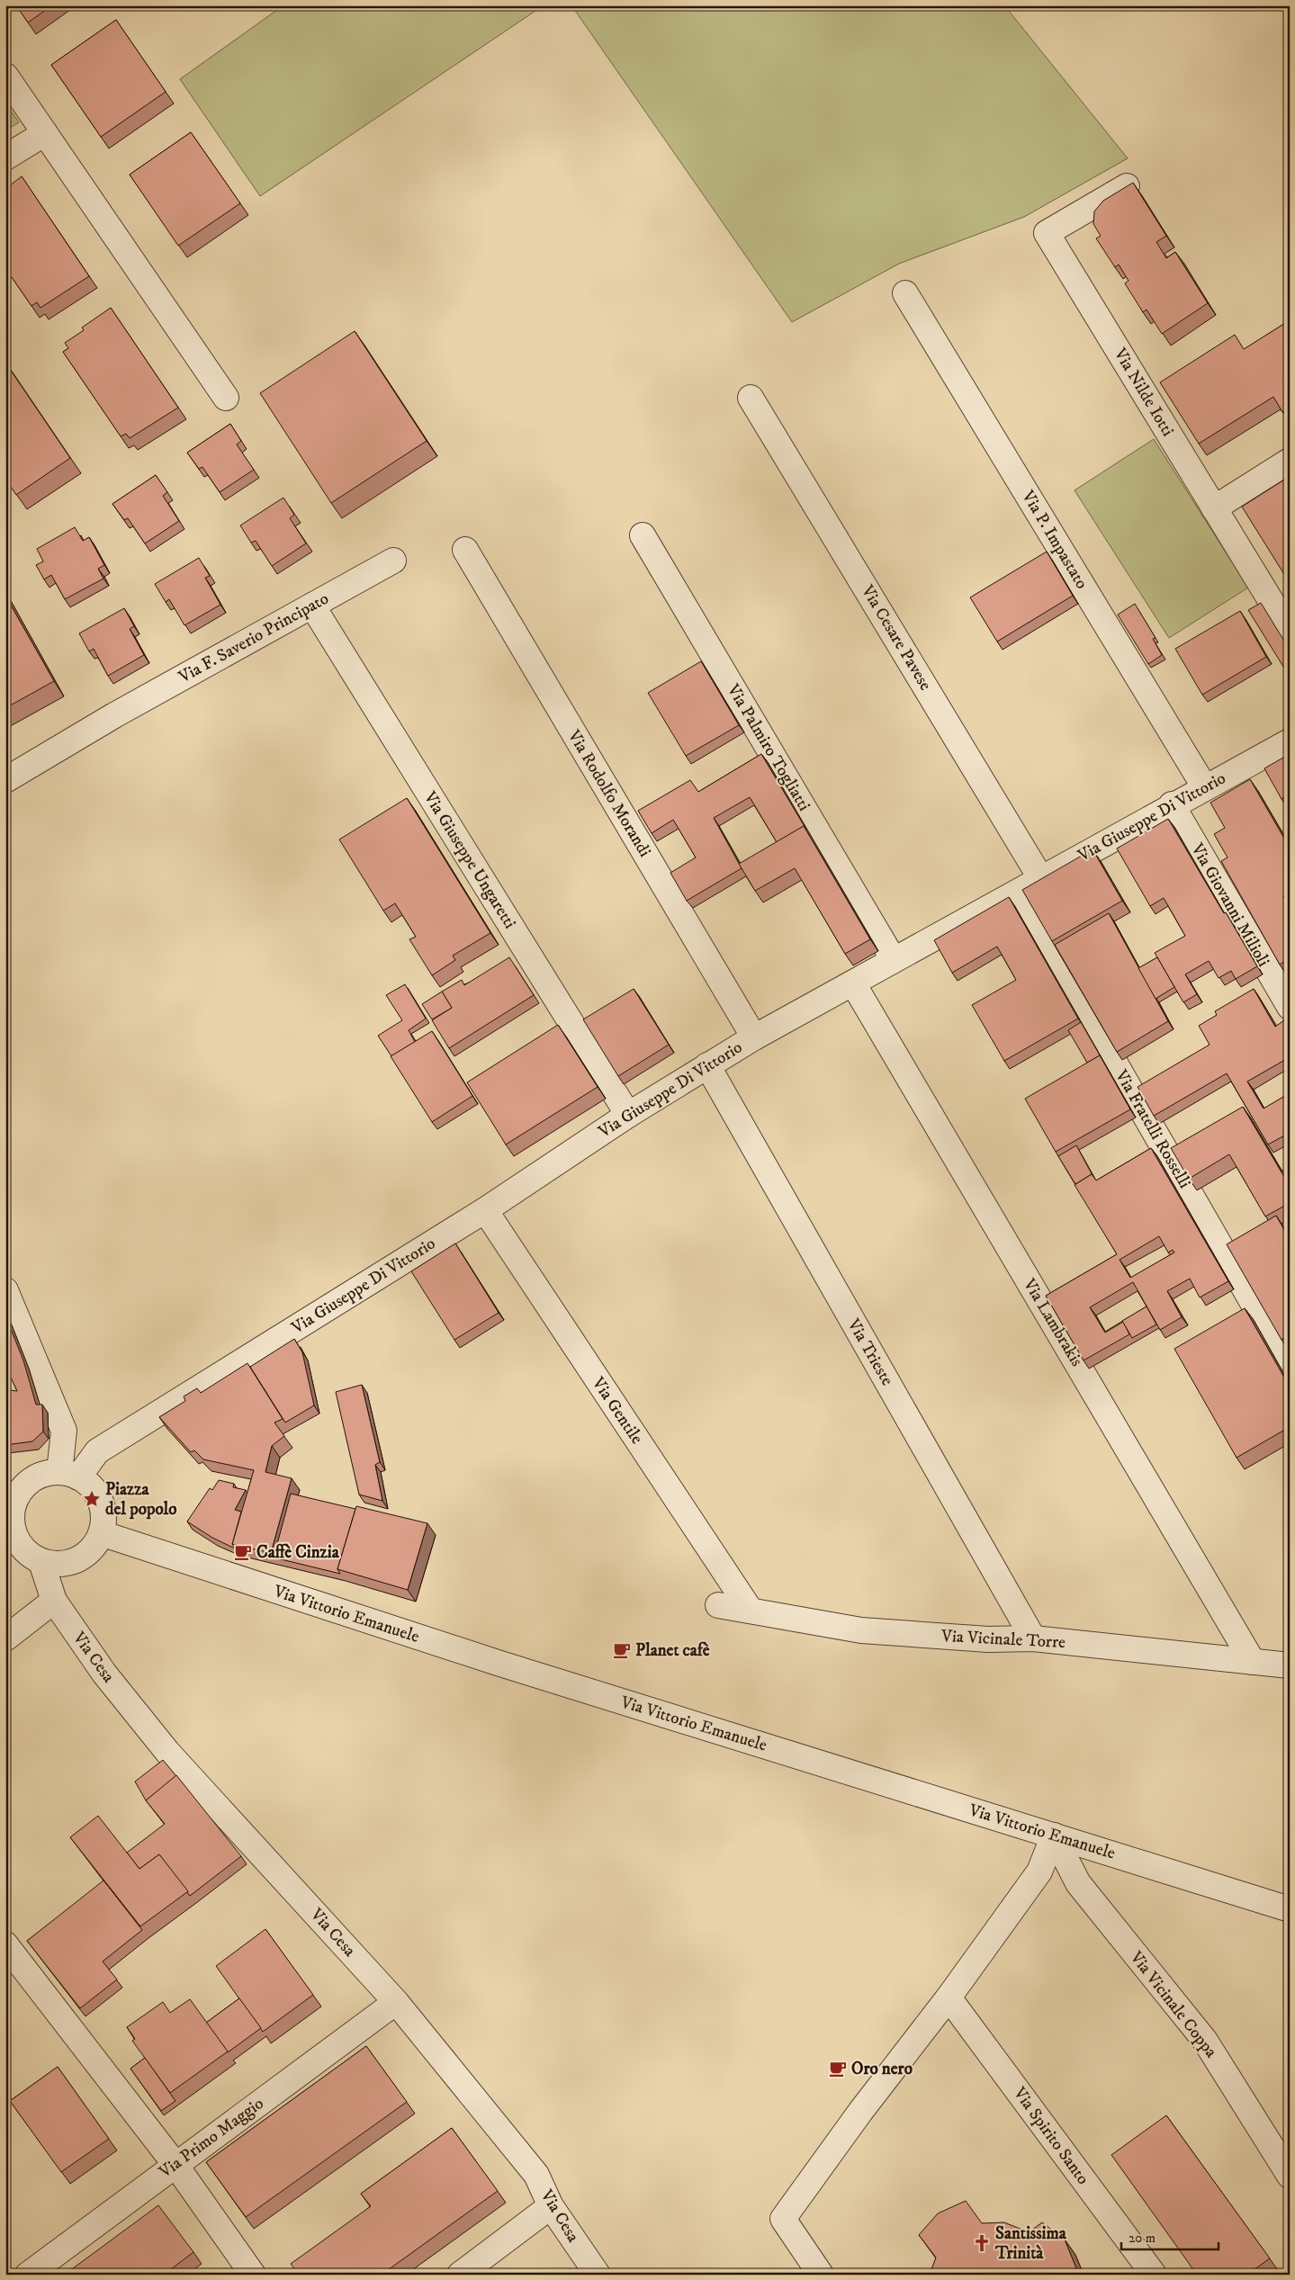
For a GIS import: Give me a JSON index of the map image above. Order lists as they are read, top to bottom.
{
  "streets": {
    "street": [
      "Via Nilde Iotti",
      "Via P. Impastato",
      "Via F. Saverio Principato",
      "Via Cesare Pavese",
      "Via Palmiro Togliatti",
      "Via Rodolfo Morandi",
      "Via Giuseppe Di Vittorio",
      "Via Giuseppe Ungaretti",
      "Via Giovanni Milioli",
      "Via Fratelli Rosselli",
      "Via Lambrakis",
      "Via Trieste",
      "Via Gentile",
      "Via Vittorio Emanuele",
      "Via Vicinale Torre",
      "Via Cesa",
      "Via Vicinale Coppa",
      "Via Spirito Santo",
      "Via Primo Maggio"
    ]
  },
  "crossings": [
    ["Via P. Impastato", "Via Giuseppe Di Vittorio"],
    ["Via F. Saverio Principato", "Via Giuseppe Ungaretti"],
    ["Via Cesare Pavese", "Via Giuseppe Di Vittorio"],
    ["Via Palmiro Togliatti", "Via Giuseppe Di Vittorio"],
    ["Via Rodolfo Morandi", "Via Giuseppe Di Vittorio"],
    ["Via Giuseppe Di Vittorio", "Via Giuseppe Ungaretti"],
    ["Via Giuseppe Di Vittorio", "Via Giovanni Milioli"],
    ["Via Giuseppe Di Vittorio", "Via Fratelli Rosselli"],
    ["Via Giuseppe Di Vittorio", "Via Lambrakis"],
    ["Via Giuseppe Di Vittorio", "Via Trieste"],
    ["Via Giuseppe Di Vittorio", "Via Gentile"],
    ["Via Giuseppe Di Vittorio", "Via Vittorio Emanuele"],
    ["Via Giuseppe Di Vittorio", "Via Cesa"],
    ["Via Lambrakis", "Via Vicinale Torre"],
    ["Via Trieste", "Via Vicinale Torre"],
    ["Via Gentile", "Via Vicinale Torre"],
    ["Via Vittorio Emanuele", "Via Cesa"],
    ["Via Vittorio Emanuele", "Via Vicinale Coppa"],
    ["Via Cesa", "Via Primo Maggio"]
  ],
  "places": {
    "place": ["Piazza del popolo"],
    "cafe": ["Caffè Cinzia", "Planet cafè", "Oro nero"],
    "church": ["Santissima Trinità"]
  },
  "scale_bar": "20 m"
}
